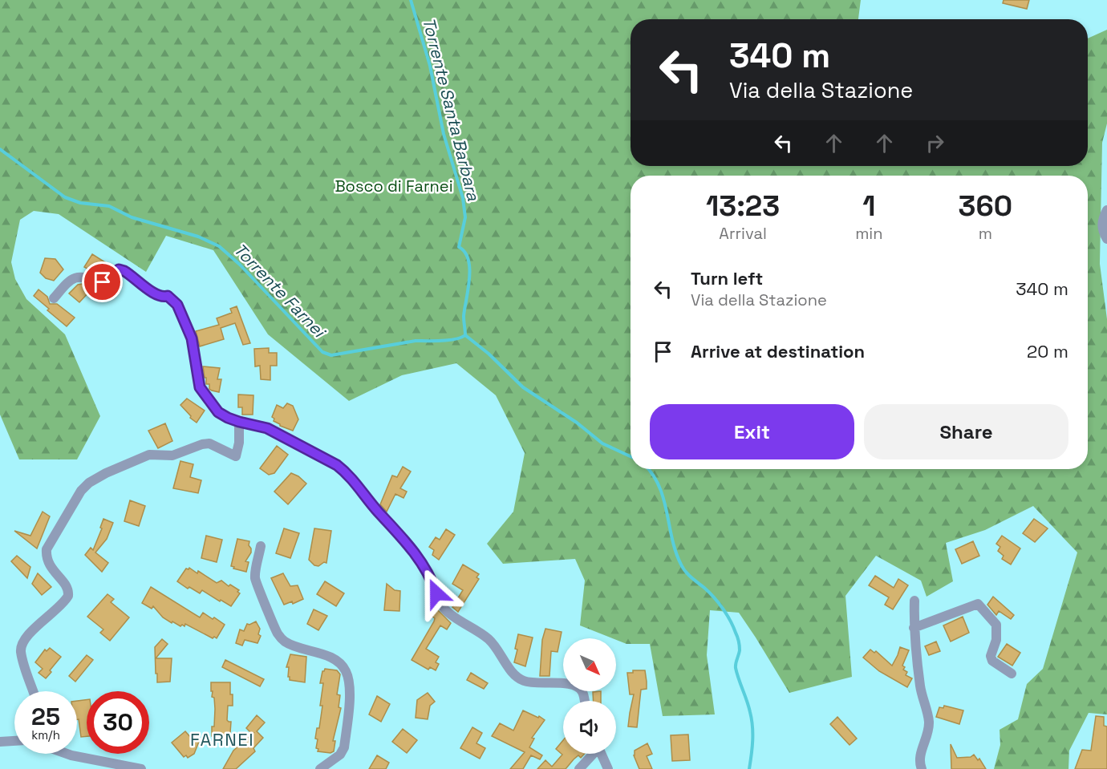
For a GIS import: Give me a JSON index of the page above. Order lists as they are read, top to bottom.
{
  "districts": ["FARNEI"],
  "water": ["Torrente Santa Barbara", "Torrente Farnei"],
  "parks": ["Bosco di Farnei"],
  "north": "bottom right",
  "page": {
    "turn": ["340 m", "Via della Stazione"],
    "eta": [
      "13:23",
      "Arrival",
      "1",
      "min",
      "360",
      "m"
    ],
    "list": [
      {
        "name": "Turn left",
        "note": "Via della Stazione",
        "value": "340 m"
      },
      {
        "name": "Arrive at destination",
        "value": "20 m"
      }
    ],
    "buttons": ["Exit", "Share"],
    "speed": "25 km/h",
    "limit": "30"
  }
}
